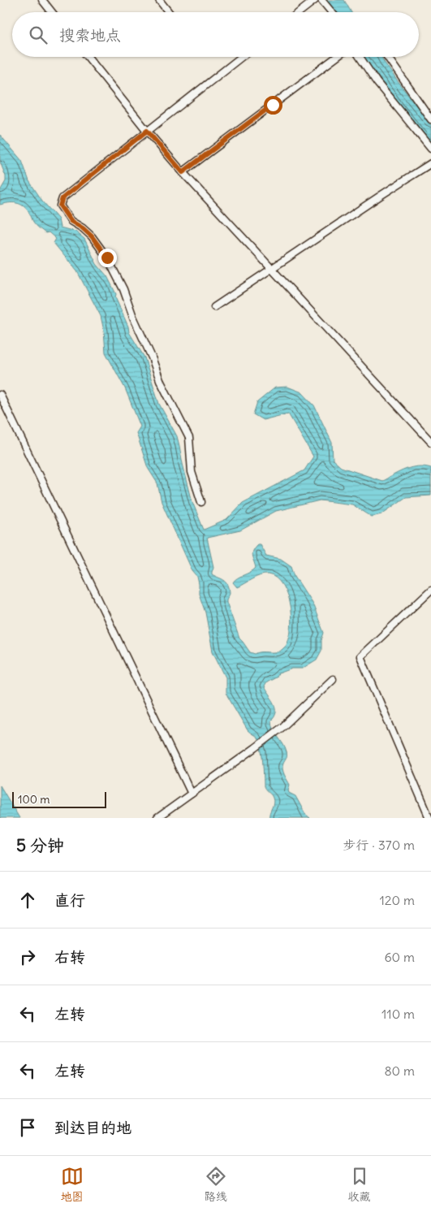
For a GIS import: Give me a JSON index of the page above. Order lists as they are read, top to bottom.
{
  "scale_bar": "100 m",
  "page": {
    "search": "搜索地点",
    "scale": "100 m",
    "heading": ["5 分钟", "步行 · 370 m"],
    "list": [
      ["直行", "120 m"],
      ["右转", "60 m"],
      ["左转", "110 m"],
      ["左转", "80 m"],
      "到达目的地"
    ],
    "nav": ["地图", "路线", "收藏"]
  }
}
